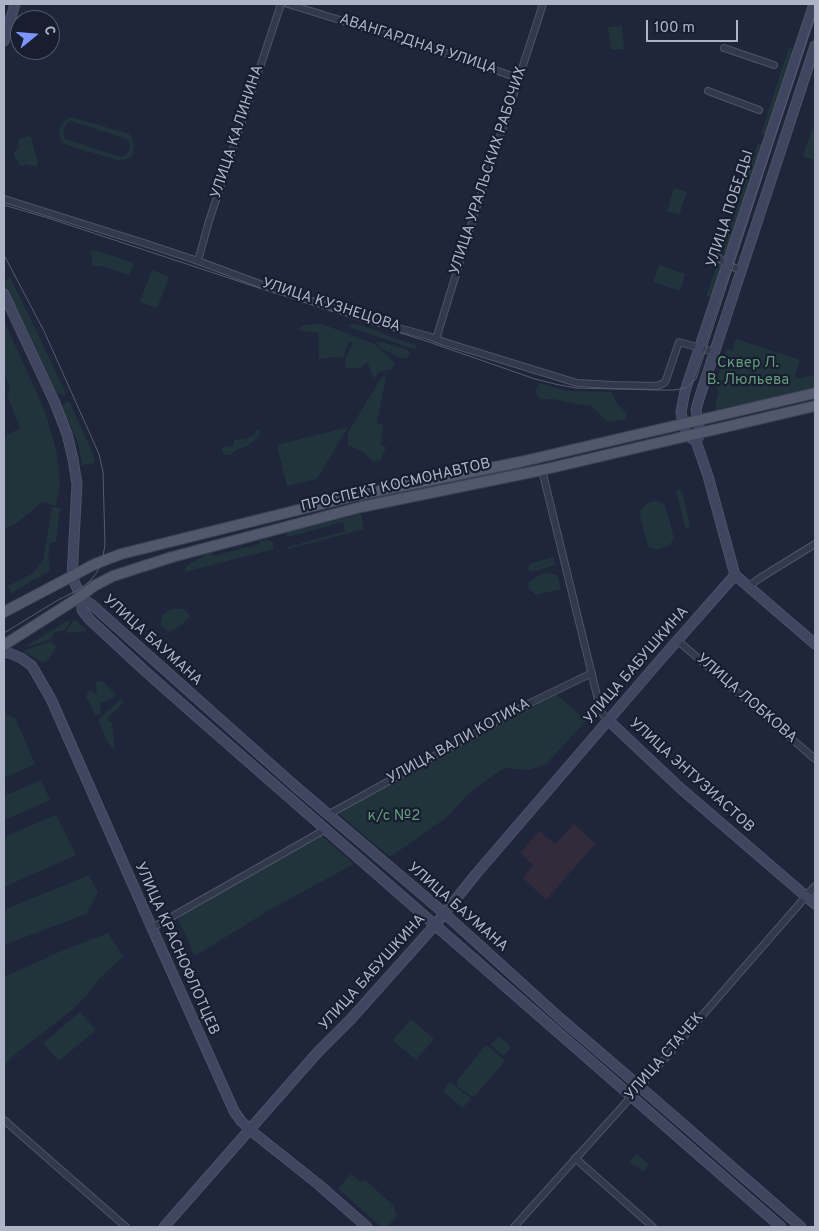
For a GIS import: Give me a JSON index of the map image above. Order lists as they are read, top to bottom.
{
  "streets": {
    "main road": [
      "УЛИЦА ПОБЕДЫ",
      "ПРОСПЕКТ КОСМОНАВТОВ",
      "УЛИЦА БАУМАНА",
      "УЛИЦА БАБУШКИНА",
      "УЛИЦА ЭНТУЗИАСТОВ",
      "УЛИЦА КРАСНОФЛОТЦЕВ"
    ],
    "street": [
      "АВАНГАРДНАЯ УЛИЦА",
      "УЛИЦА КАЛИНИНА",
      "УЛИЦА УРАЛЬСКИХ РАБОЧИХ",
      "УЛИЦА КУЗНЕЦОВА",
      "УЛИЦА ЛОБКОВА",
      "УЛИЦА ВАЛИ КОТИКА",
      "УЛИЦА СТАЧЕК"
    ]
  },
  "crossings": [
    ["АВАНГАРДНАЯ УЛИЦА", "УЛИЦА УРАЛЬСКИХ РАБОЧИХ"],
    ["УЛИЦА КАЛИНИНА", "УЛИЦА КУЗНЕЦОВА"],
    ["УЛИЦА УРАЛЬСКИХ РАБОЧИХ", "УЛИЦА КУЗНЕЦОВА"],
    ["УЛИЦА ПОБЕДЫ", "УЛИЦА КУЗНЕЦОВА"],
    ["УЛИЦА ПОБЕДЫ", "ПРОСПЕКТ КОСМОНАВТОВ"],
    ["ПРОСПЕКТ КОСМОНАВТОВ", "УЛИЦА БАУМАНА"],
    ["ПРОСПЕКТ КОСМОНАВТОВ", "УЛИЦА ЭНТУЗИАСТОВ"],
    ["УЛИЦА БАУМАНА", "УЛИЦА БАБУШКИНА"],
    ["УЛИЦА БАУМАНА", "УЛИЦА ВАЛИ КОТИКА"],
    ["УЛИЦА БАУМАНА", "УЛИЦА СТАЧЕК"],
    ["УЛИЦА БАБУШКИНА", "УЛИЦА ЛОБКОВА"],
    ["УЛИЦА БАБУШКИНА", "УЛИЦА ЭНТУЗИАСТОВ"],
    ["УЛИЦА БАБУШКИНА", "УЛИЦА КРАСНОФЛОТЦЕВ"],
    ["УЛИЦА ВАЛИ КОТИКА", "УЛИЦА ЭНТУЗИАСТОВ"],
    ["УЛИЦА ЭНТУЗИАСТОВ", "УЛИЦА СТАЧЕК"]
  ],
  "parks": ["Сквер Л. В. Люльева", "к/с №2"],
  "scale_bar": "100 m",
  "north": "right"
}
